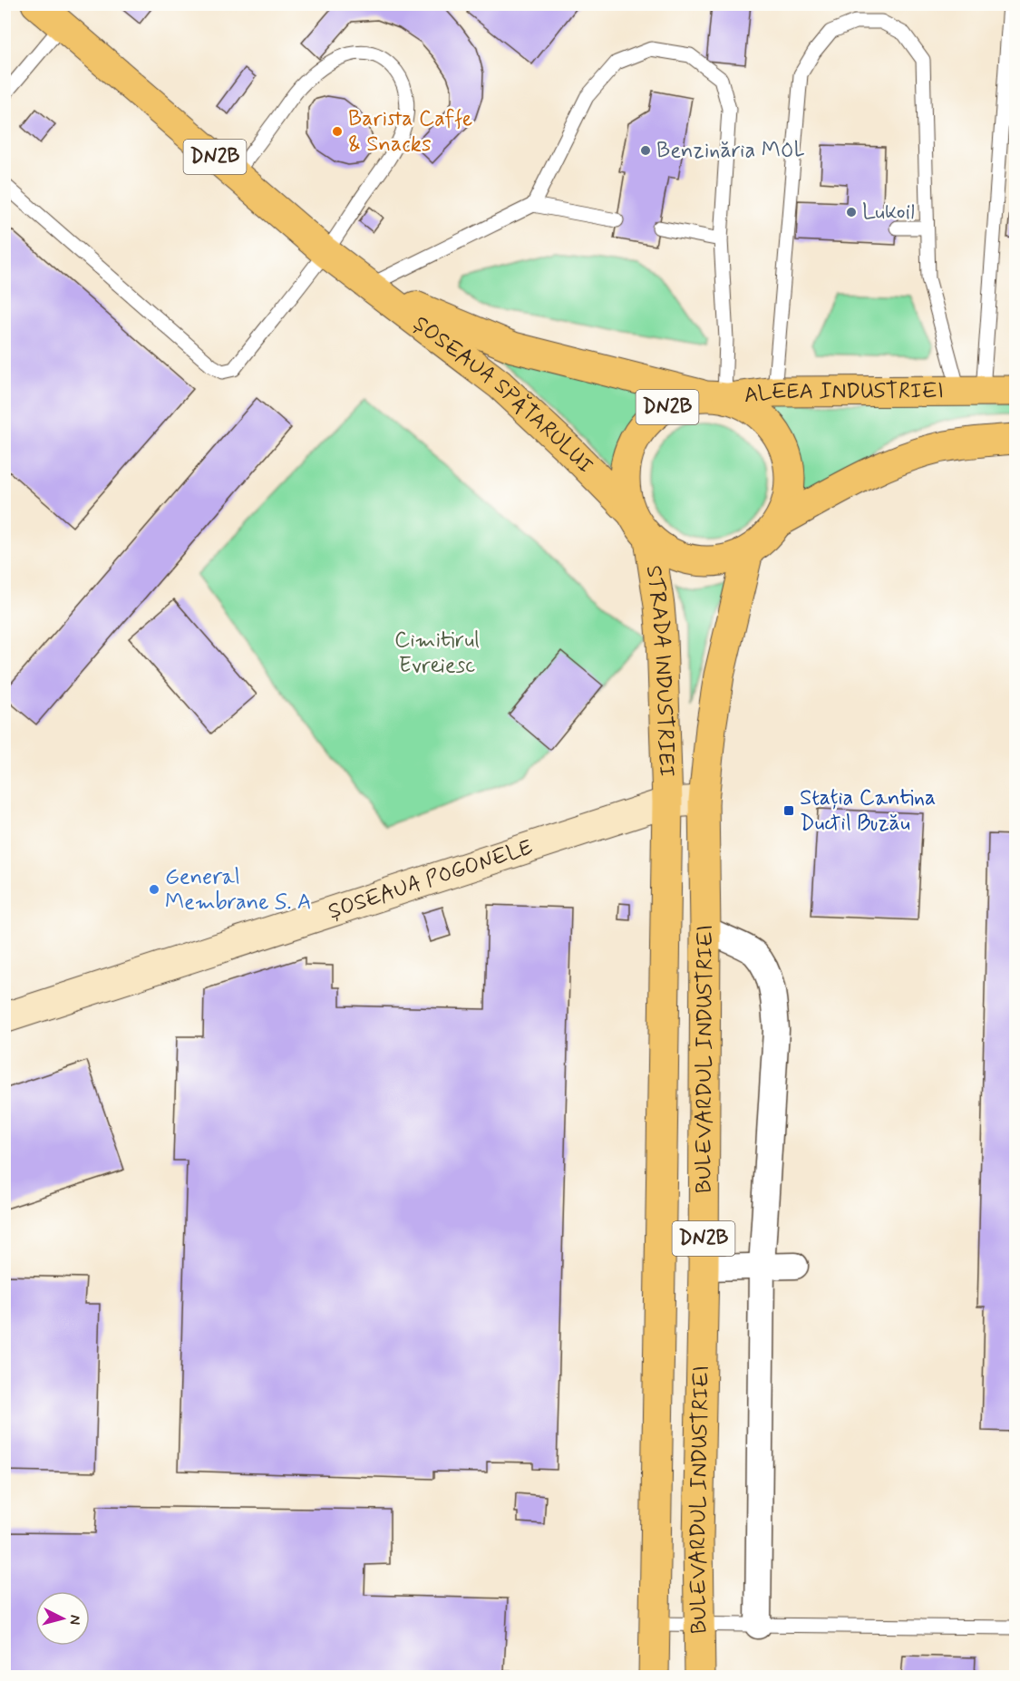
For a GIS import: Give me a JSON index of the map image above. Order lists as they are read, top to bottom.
{
  "streets": {
    "main road": [
      "DN2B",
      "ALEEA INDUSTRIEI",
      "ȘOSEAUA SPĂTARULUI",
      "STRADA INDUSTRIEI",
      "ȘOSEAUA POGONELE",
      "BULEVARDUL INDUSTRIEI"
    ]
  },
  "crossings": [
    ["ALEEA INDUSTRIEI", "ȘOSEAUA SPĂTARULUI"],
    ["ALEEA INDUSTRIEI", "STRADA INDUSTRIEI"],
    ["ȘOSEAUA SPĂTARULUI", "STRADA INDUSTRIEI"],
    ["STRADA INDUSTRIEI", "ȘOSEAUA POGONELE"],
    ["STRADA INDUSTRIEI", "BULEVARDUL INDUSTRIEI"],
    ["ȘOSEAUA POGONELE", "BULEVARDUL INDUSTRIEI"]
  ],
  "parks": ["Cimitirul Evreiesc"],
  "places": {
    "other": [
      "Barista Caffe & Snacks",
      "Benzinăria MOL",
      "Lukoil",
      "General Membrane S. A"
    ],
    "transit": ["Stația Cantina Ductil Buzău"]
  },
  "north": "right"
}
